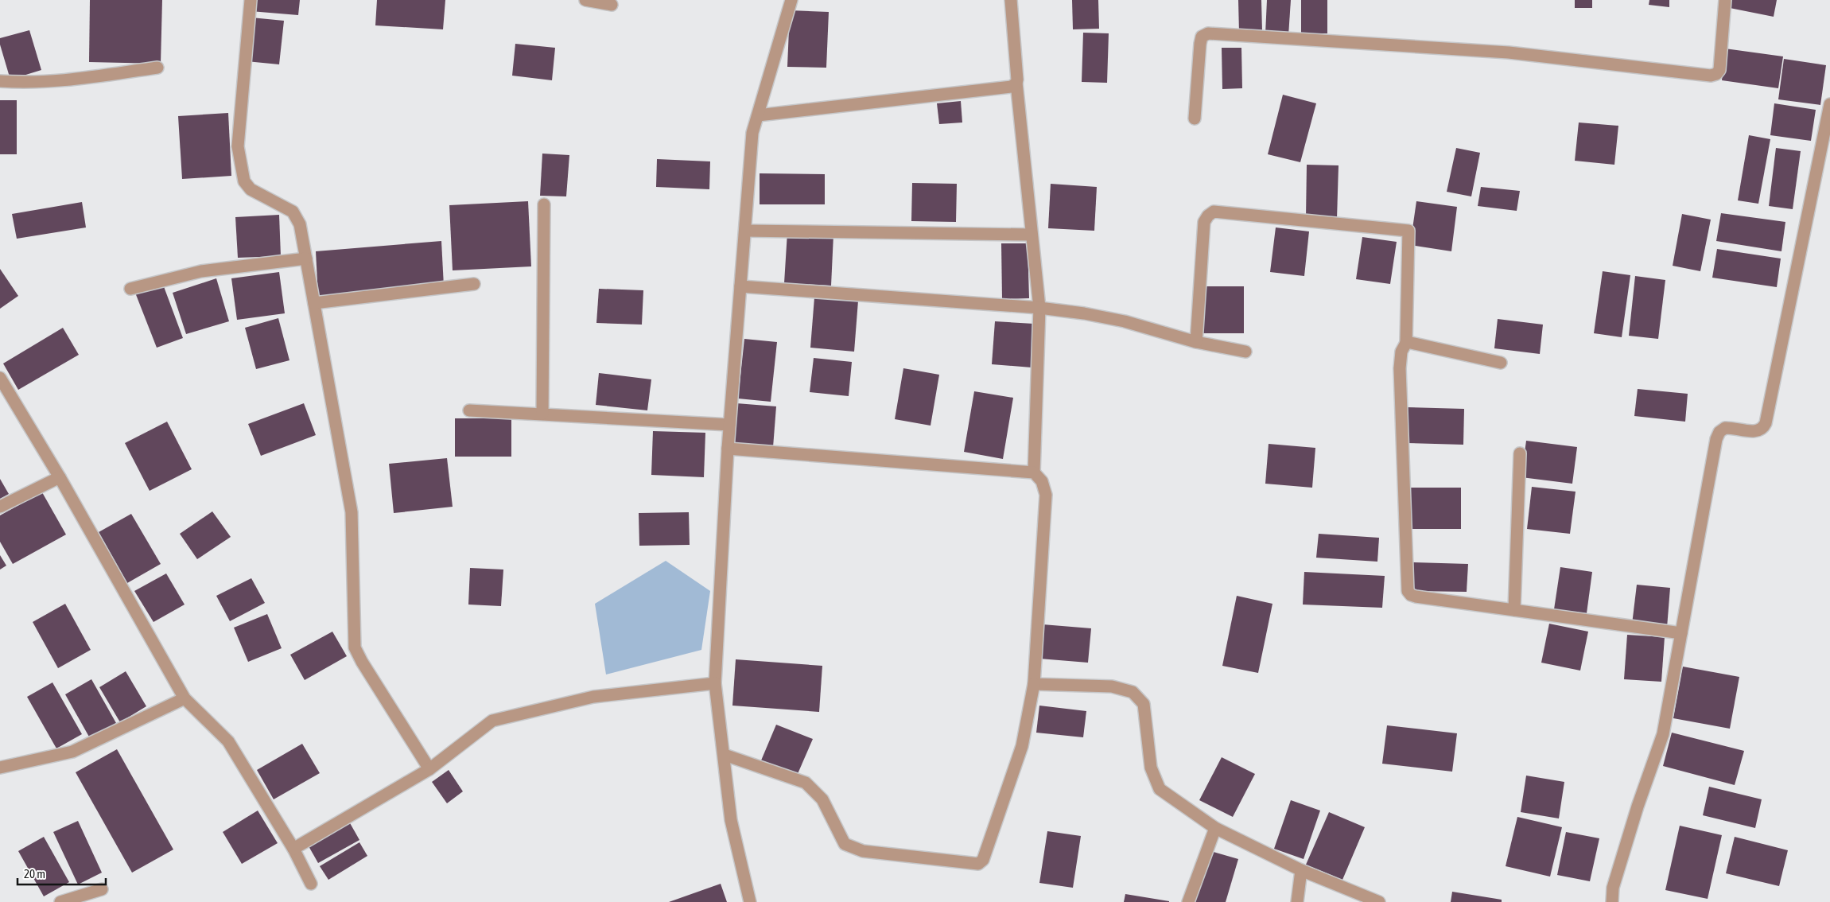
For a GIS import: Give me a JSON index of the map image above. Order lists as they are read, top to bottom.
{
  "scale_bar": "20 m"
}
